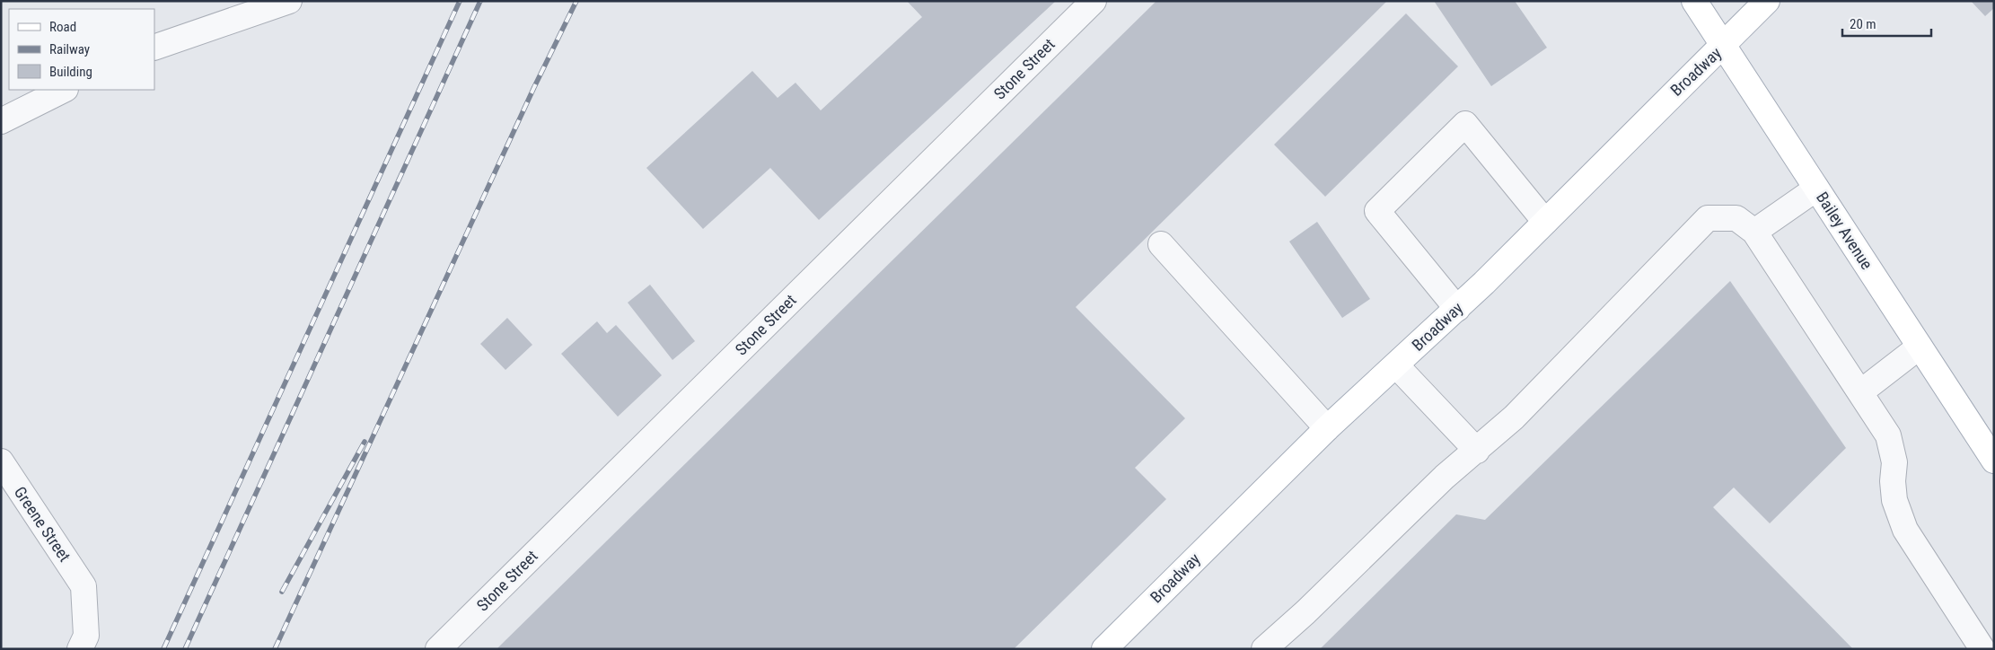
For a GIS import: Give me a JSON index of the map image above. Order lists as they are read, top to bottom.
{
  "streets": {
    "main road": ["Broadway", "Bailey Avenue"],
    "street": ["Stone Street", "Greene Street"]
  },
  "crossings": [
    ["Broadway", "Bailey Avenue"]
  ],
  "legend": ["Road", "Railway", "Building"],
  "scale_bar": "20 m"
}
